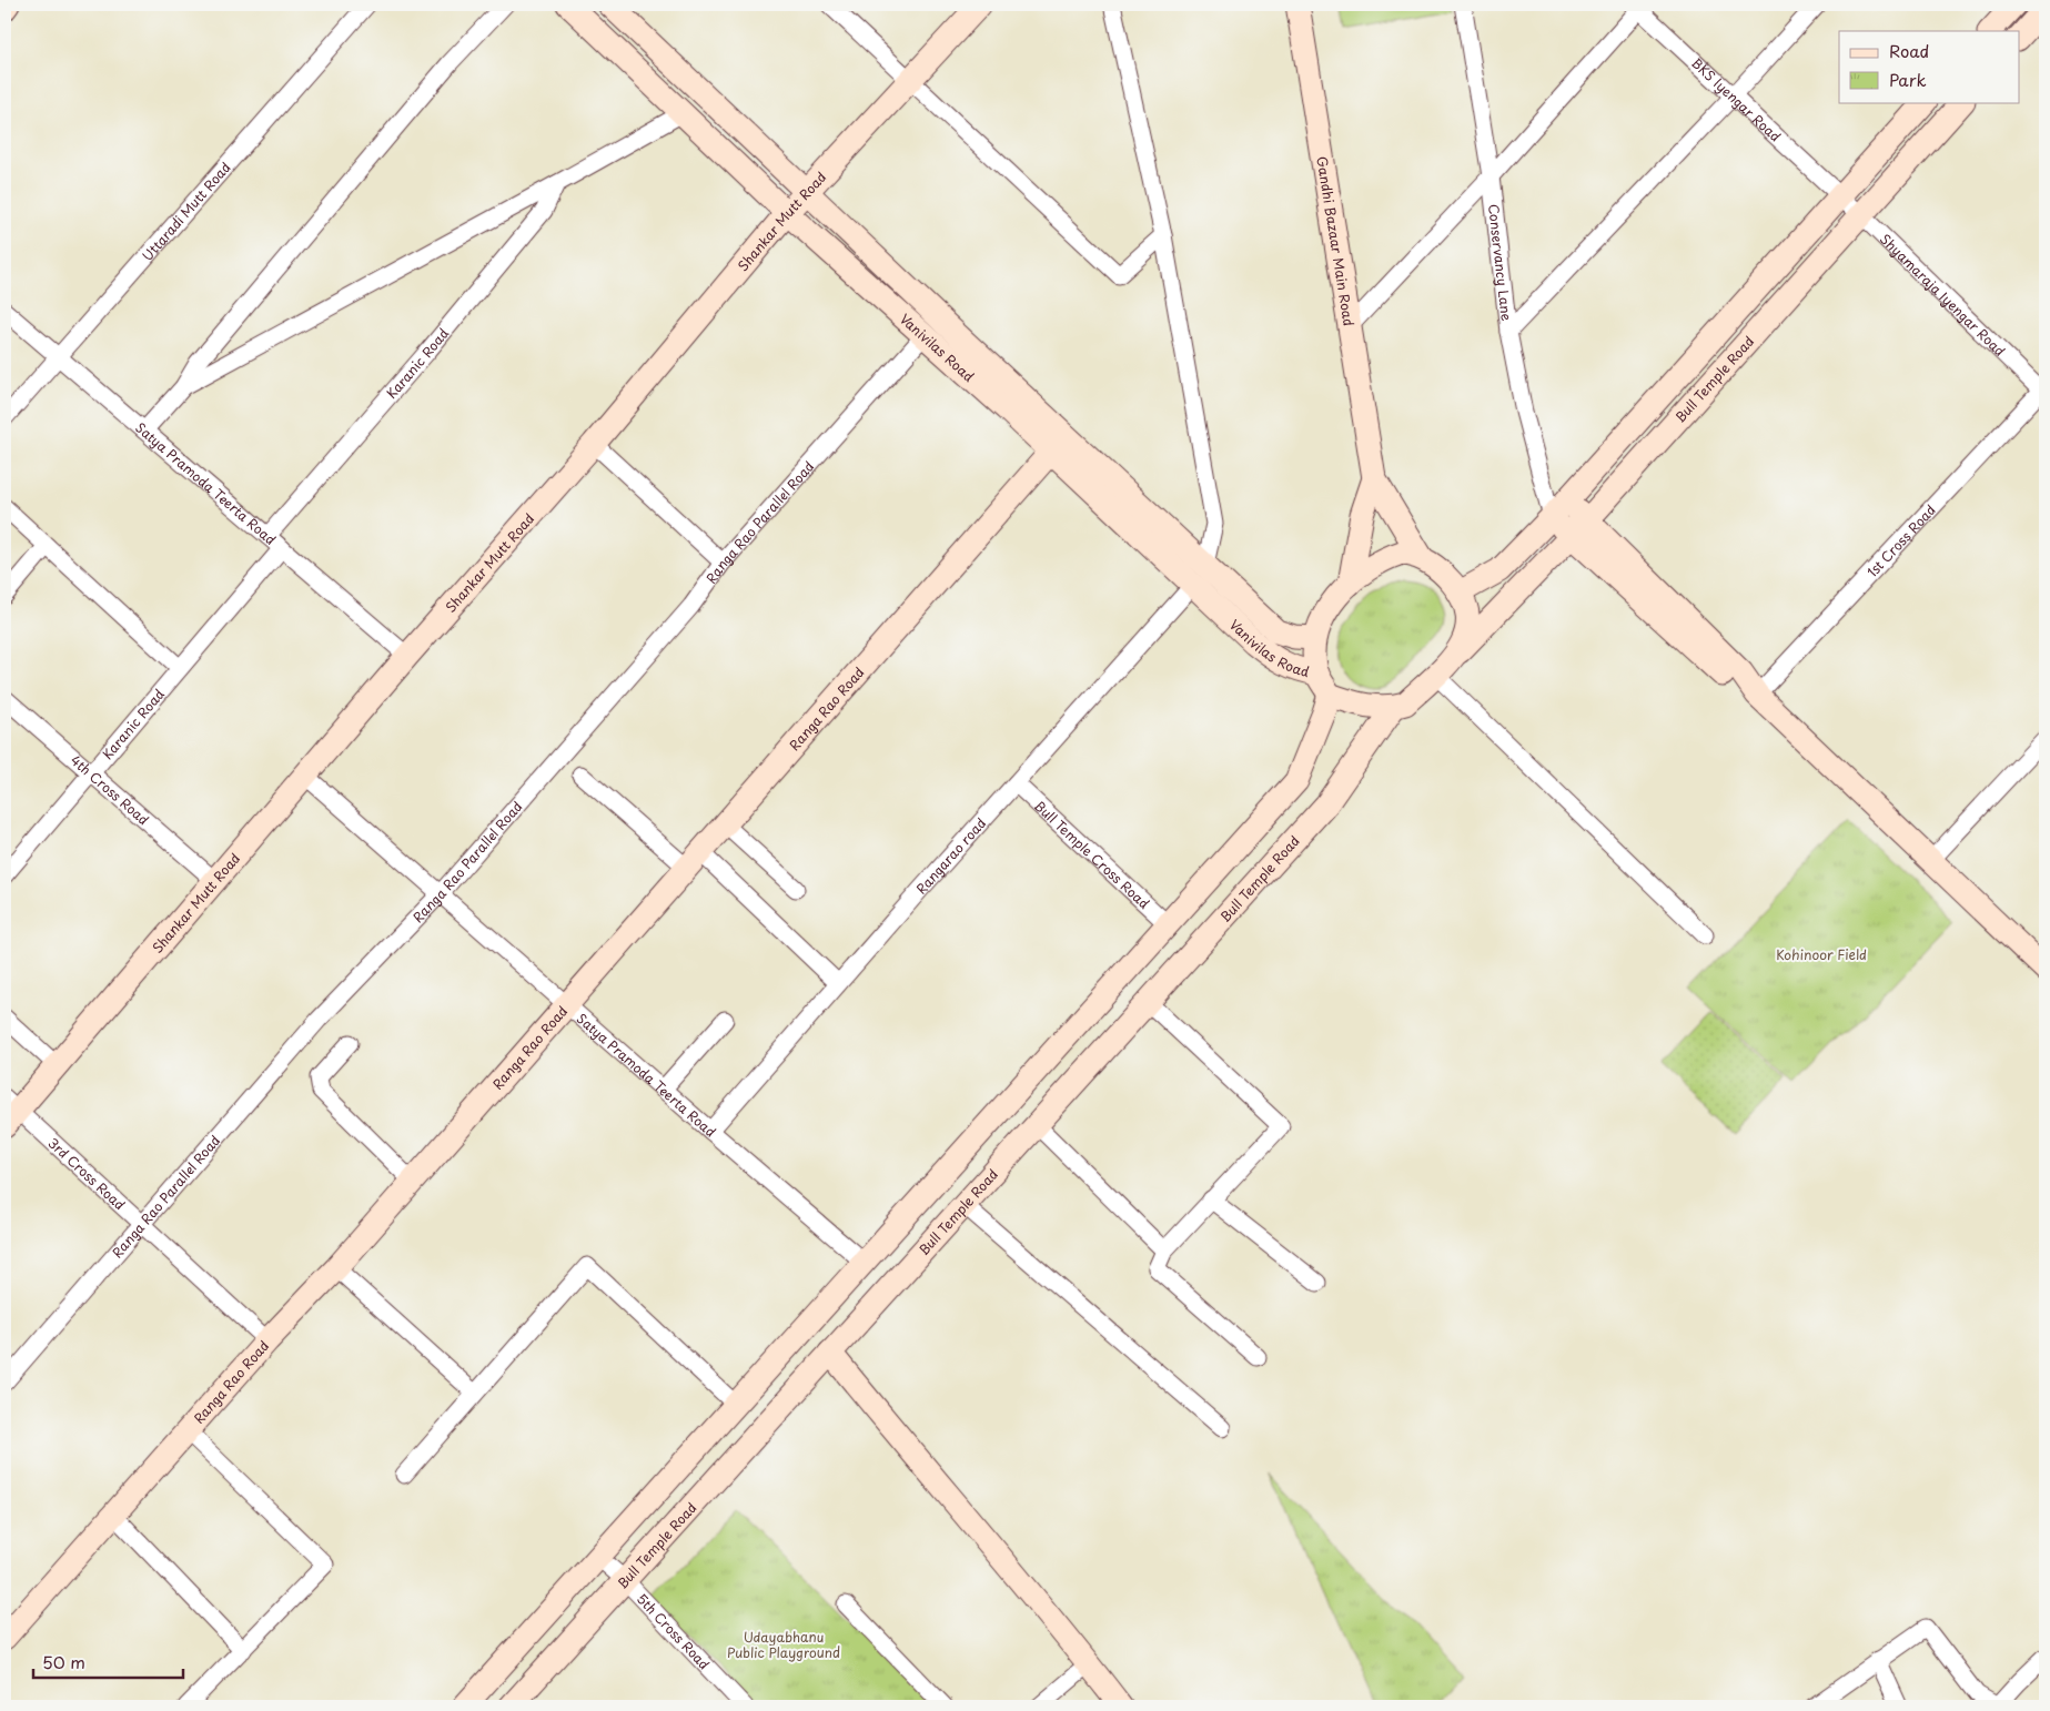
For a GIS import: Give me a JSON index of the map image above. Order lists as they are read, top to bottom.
{
  "streets": {
    "main road": [
      "Shankar Mutt Road",
      "Gandhi Bazaar Main Road",
      "Vanivilas Road",
      "Bull Temple Road",
      "Ranga Rao Road"
    ],
    "street": [
      "BKS Iyengar Road",
      "Uttaradi Mutt Road",
      "Conservancy Lane",
      "Shyamaraja Iyengar Road",
      "Karanic Road",
      "Satya Pramoda Teerta Road",
      "Ranga Rao Parallel Road",
      "1st Cross Road",
      "4th Cross Road",
      "Bull Temple Cross Road",
      "Rangarao road",
      "3rd Cross Road",
      "5th Cross Road"
    ]
  },
  "crossings": [
    ["BKS Iyengar Road", "Shyamaraja Iyengar Road"],
    ["Uttaradi Mutt Road", "Satya Pramoda Teerta Road"],
    ["Shankar Mutt Road", "Vanivilas Road"],
    ["Shankar Mutt Road", "Satya Pramoda Teerta Road"],
    ["Shankar Mutt Road", "4th Cross Road"],
    ["Shankar Mutt Road", "3rd Cross Road"],
    ["Shyamaraja Iyengar Road", "Bull Temple Road"],
    ["Shyamaraja Iyengar Road", "1st Cross Road"],
    ["Vanivilas Road", "Bull Temple Road"],
    ["Vanivilas Road", "Ranga Rao Parallel Road"],
    ["Vanivilas Road", "Ranga Rao Road"],
    ["Vanivilas Road", "Rangarao road"],
    ["Karanic Road", "Satya Pramoda Teerta Road"],
    ["Karanic Road", "4th Cross Road"],
    ["Bull Temple Road", "5th Cross Road"],
    ["Satya Pramoda Teerta Road", "Ranga Rao Parallel Road"],
    ["Satya Pramoda Teerta Road", "Ranga Rao Road"],
    ["Satya Pramoda Teerta Road", "Rangarao road"],
    ["Ranga Rao Parallel Road", "3rd Cross Road"],
    ["Ranga Rao Road", "3rd Cross Road"],
    ["Bull Temple Cross Road", "Rangarao road"]
  ],
  "parks": ["Kohinoor Field", "Udayabhanu Public Playground"],
  "legend": ["Road", "Park"],
  "scale_bar": "50 m"
}
